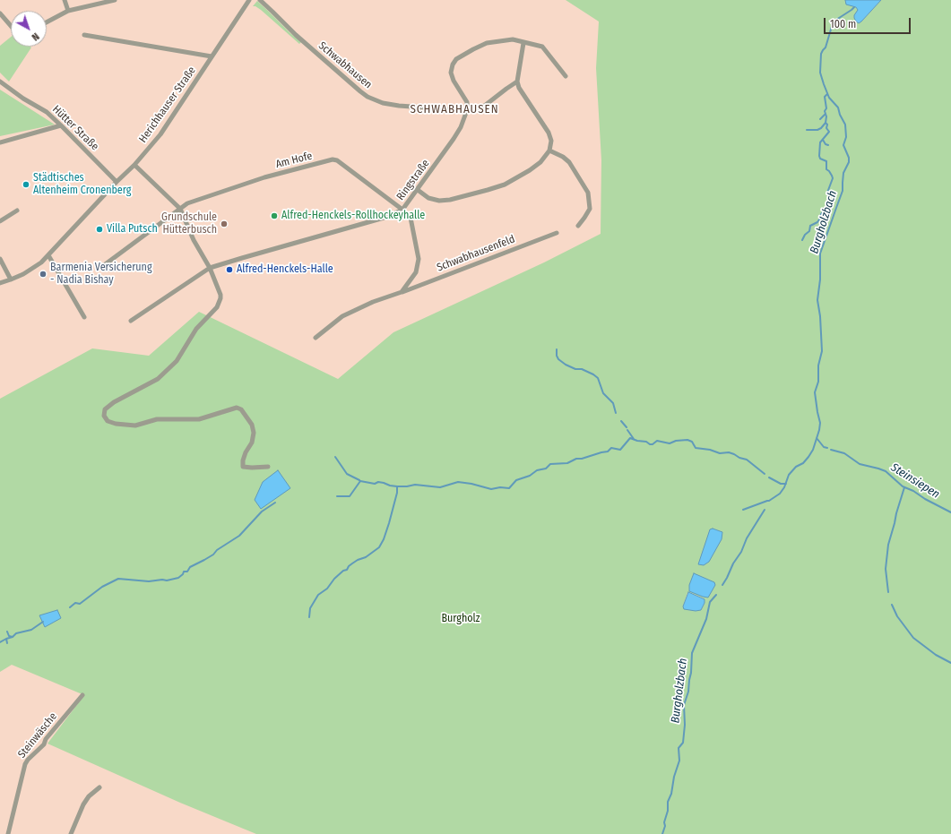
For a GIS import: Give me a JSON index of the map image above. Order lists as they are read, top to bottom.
{
  "streets": {
    "street": [
      "Schwabhausen",
      "Herichhauser Straße",
      "Hütter Straße",
      "Am Hofe",
      "Ringstraße",
      "Schwabhausenfeld",
      "Steinwäsche"
    ]
  },
  "crossings": [
    ["Schwabhausen", "Ringstraße"],
    ["Herichhauser Straße", "Hütter Straße"],
    ["Am Hofe", "Ringstraße"]
  ],
  "districts": ["SCHWABHAUSEN"],
  "water": ["Burgholzbach", "Steinsiepen"],
  "parks": ["Burgholz"],
  "places": [
    "Städtisches Altenheim Cronenberg",
    "Alfred-Henckels-Rollhockeyhalle",
    "Grundschule Hütterbusch",
    "Villa Putsch",
    "Alfred-Henckels-Halle",
    "Barmenia Versicherung - Nadia Bishay"
  ],
  "scale_bar": "100 m",
  "north": "bottom right"
}
